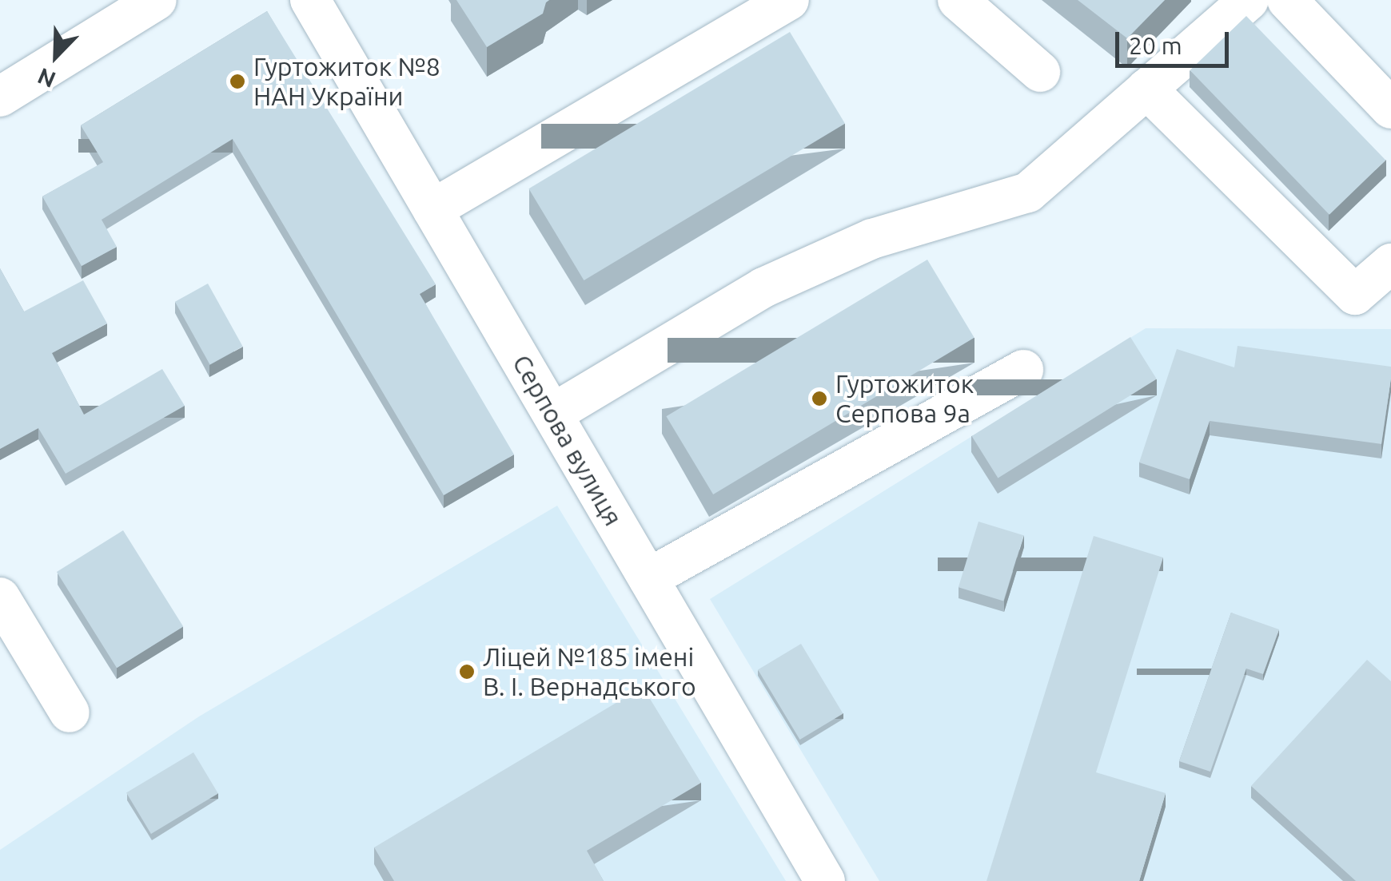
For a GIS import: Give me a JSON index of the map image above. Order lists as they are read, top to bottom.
{
  "streets": {
    "street": ["Серпова вулиця"]
  },
  "places": ["Гуртожиток №8 НАН України", "Гуртожиток Серпова 9а", "Ліцей №185 імені В. І. Вернадського"],
  "scale_bar": "20 m",
  "north": "bottom left"
}
